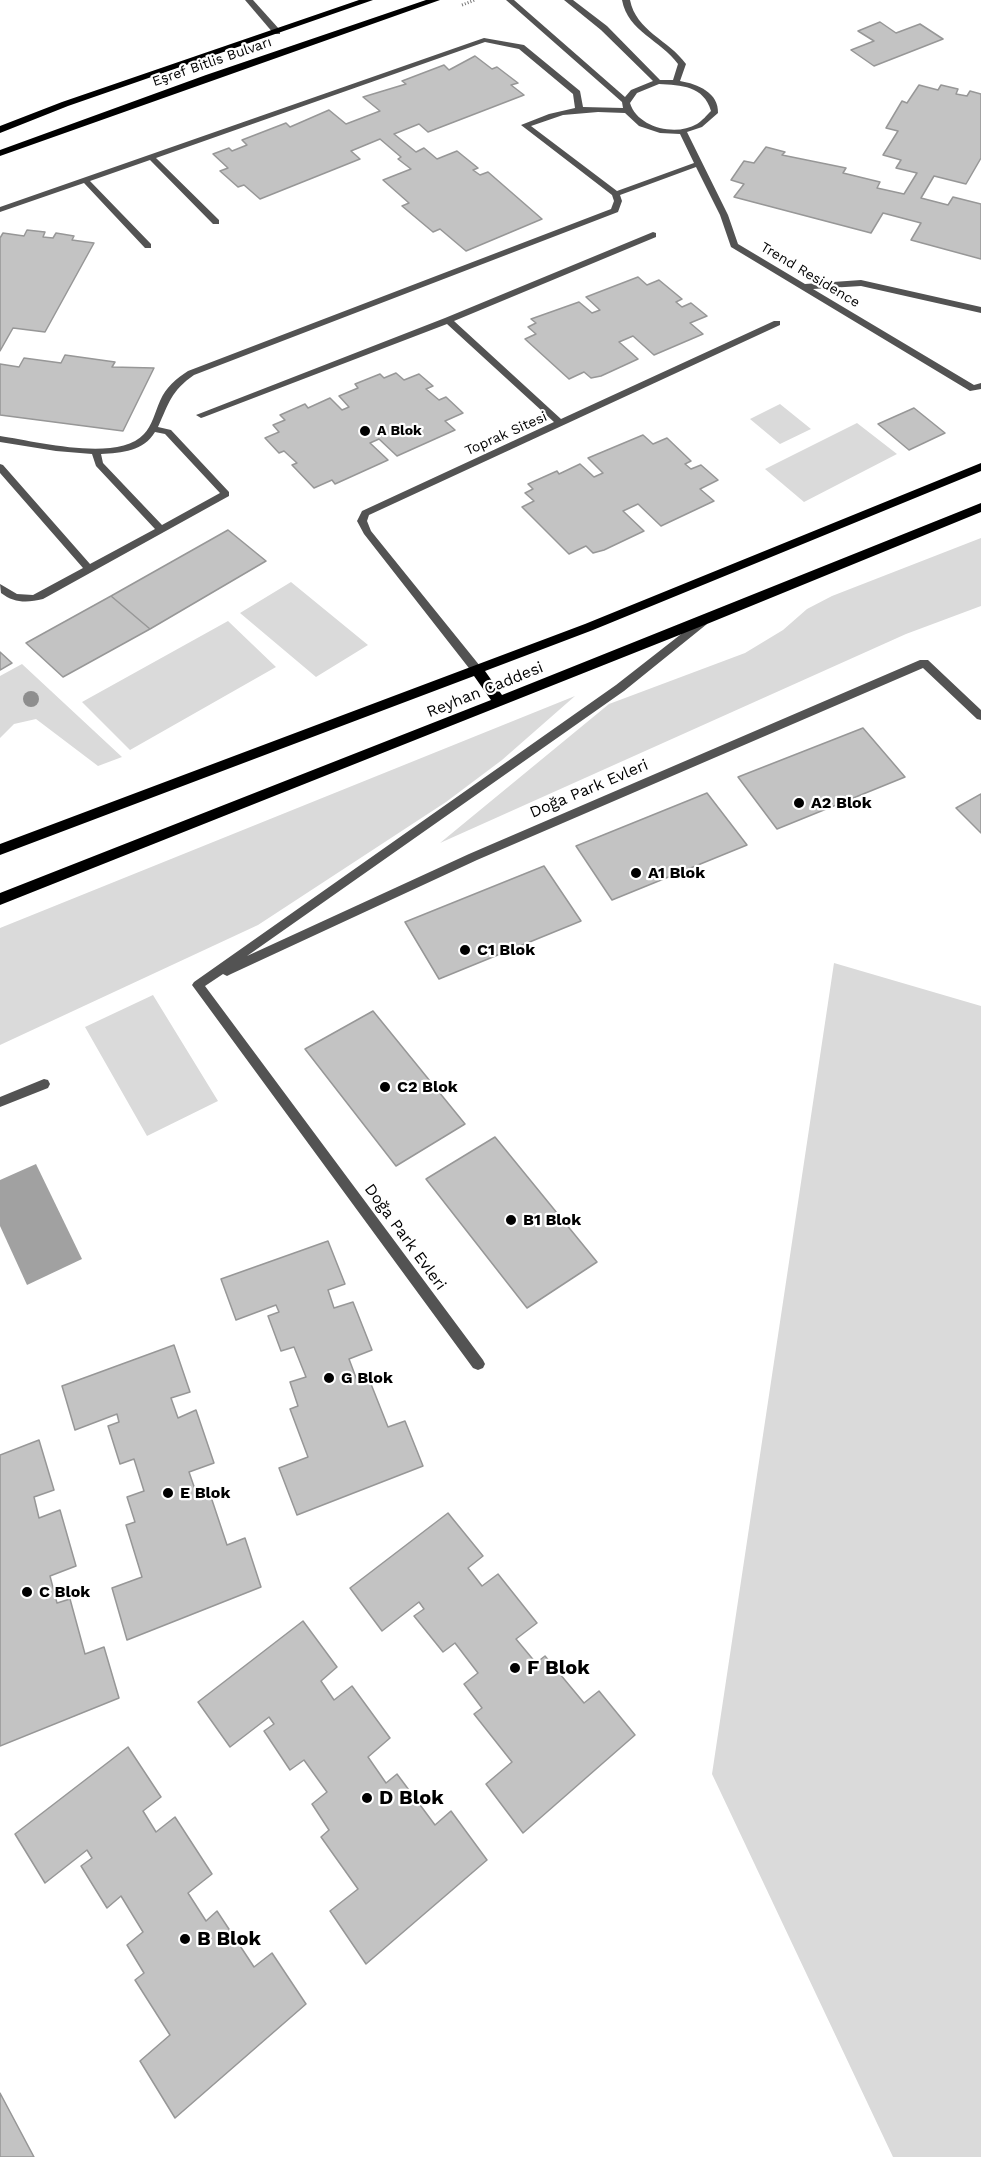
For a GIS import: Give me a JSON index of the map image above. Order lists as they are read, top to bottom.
{
  "streets": {
    "main road": ["Eşref Bitlis Bulvarı", "Reyhan Caddesi"],
    "street": ["Trend Residence", "Toprak Sitesi", "Doğa Park Evleri"]
  },
  "crossings": [
    ["Toprak Sitesi", "Reyhan Caddesi"]
  ],
  "places": [
    "A Blok",
    "A2 Blok",
    "A1 Blok",
    "C1 Blok",
    "C2 Blok",
    "B1 Blok",
    "G Blok",
    "E Blok",
    "C Blok",
    "F Blok",
    "D Blok",
    "B Blok"
  ]
}
